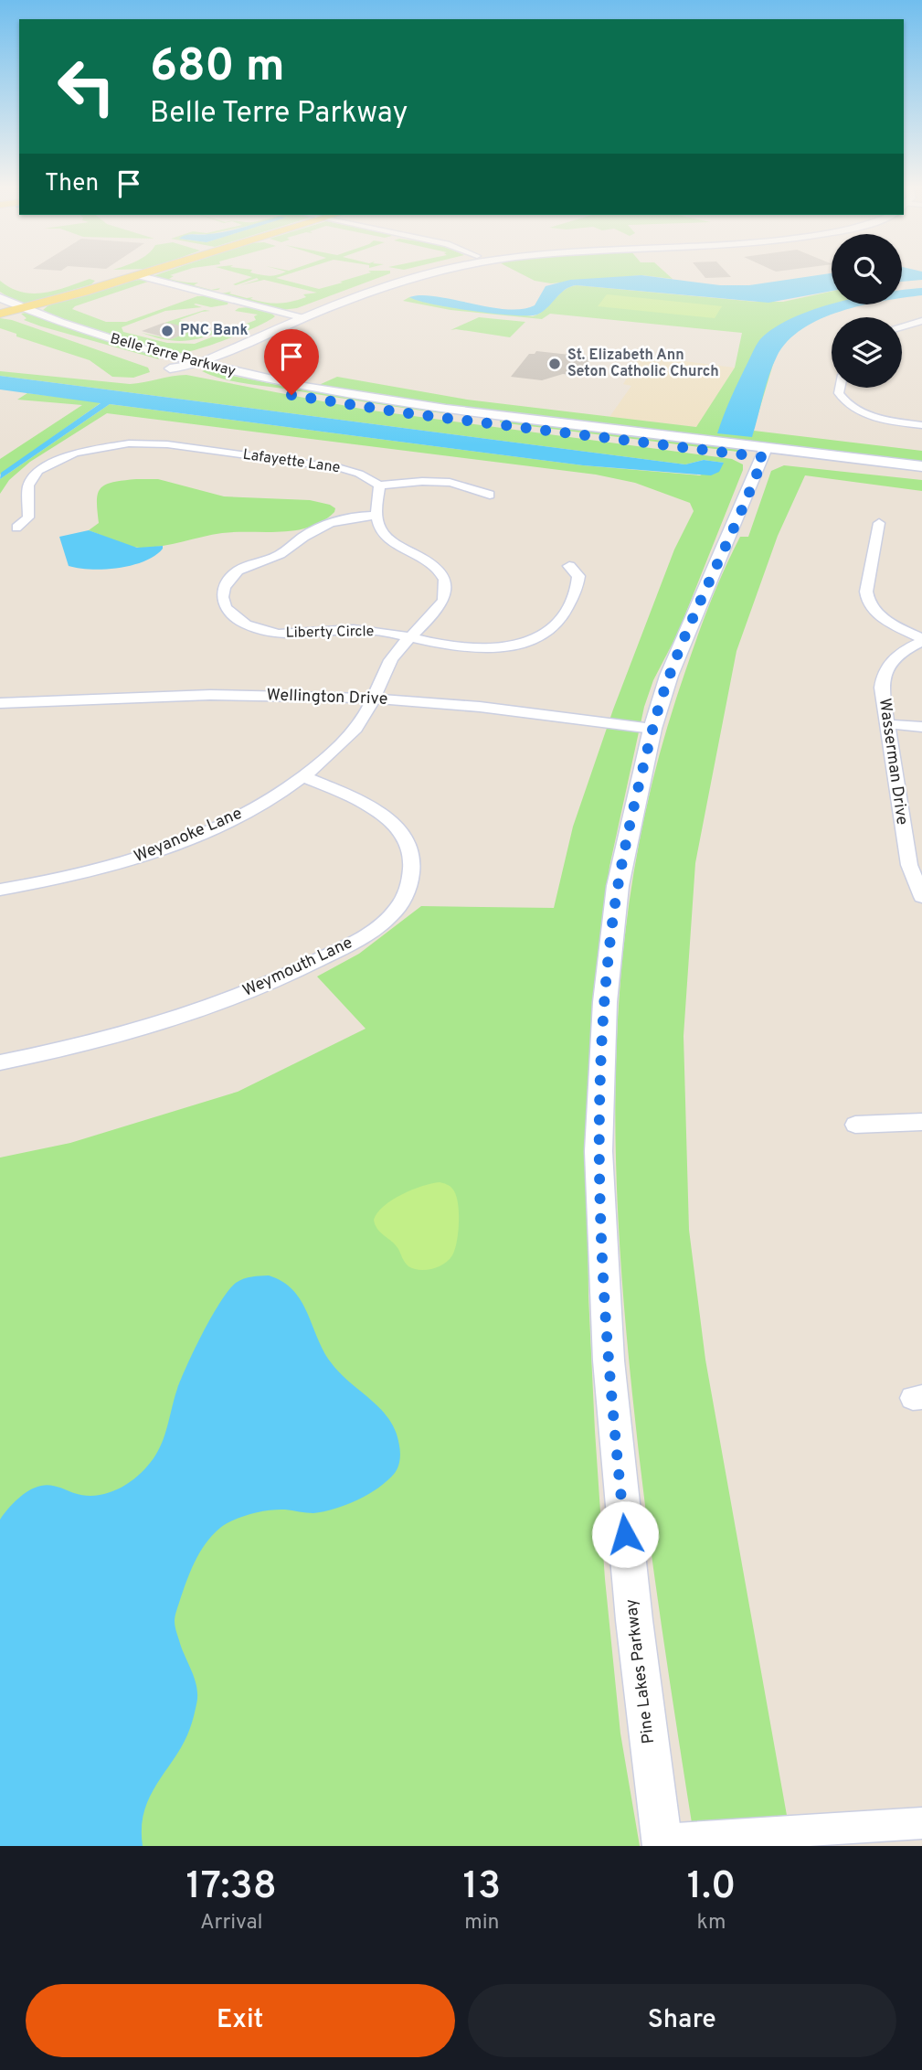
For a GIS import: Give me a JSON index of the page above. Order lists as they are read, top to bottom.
{
  "streets": {
    "main road": ["Belle Terre Parkway"],
    "street": [
      "Lafayette Lane",
      "Liberty Circle",
      "Wellington Drive",
      "Wasserman Drive",
      "Weyanoke Lane",
      "Weymouth Lane",
      "Pine Lakes Parkway"
    ]
  },
  "crossings": [
    ["Belle Terre Parkway", "Pine Lakes Parkway"],
    ["Wellington Drive", "Weyanoke Lane"],
    ["Wellington Drive", "Pine Lakes Parkway"],
    ["Weyanoke Lane", "Weymouth Lane"]
  ],
  "places": ["PNC Bank", "St. Elizabeth Ann Seton Catholic Church"],
  "page": {
    "turn": ["680 m", "Belle Terre Parkway"],
    "then": "Then",
    "eta": [
      "17:38",
      "Arrival",
      "13",
      "min",
      "1.0",
      "km"
    ],
    "buttons": ["Exit", "Share"]
  }
}
